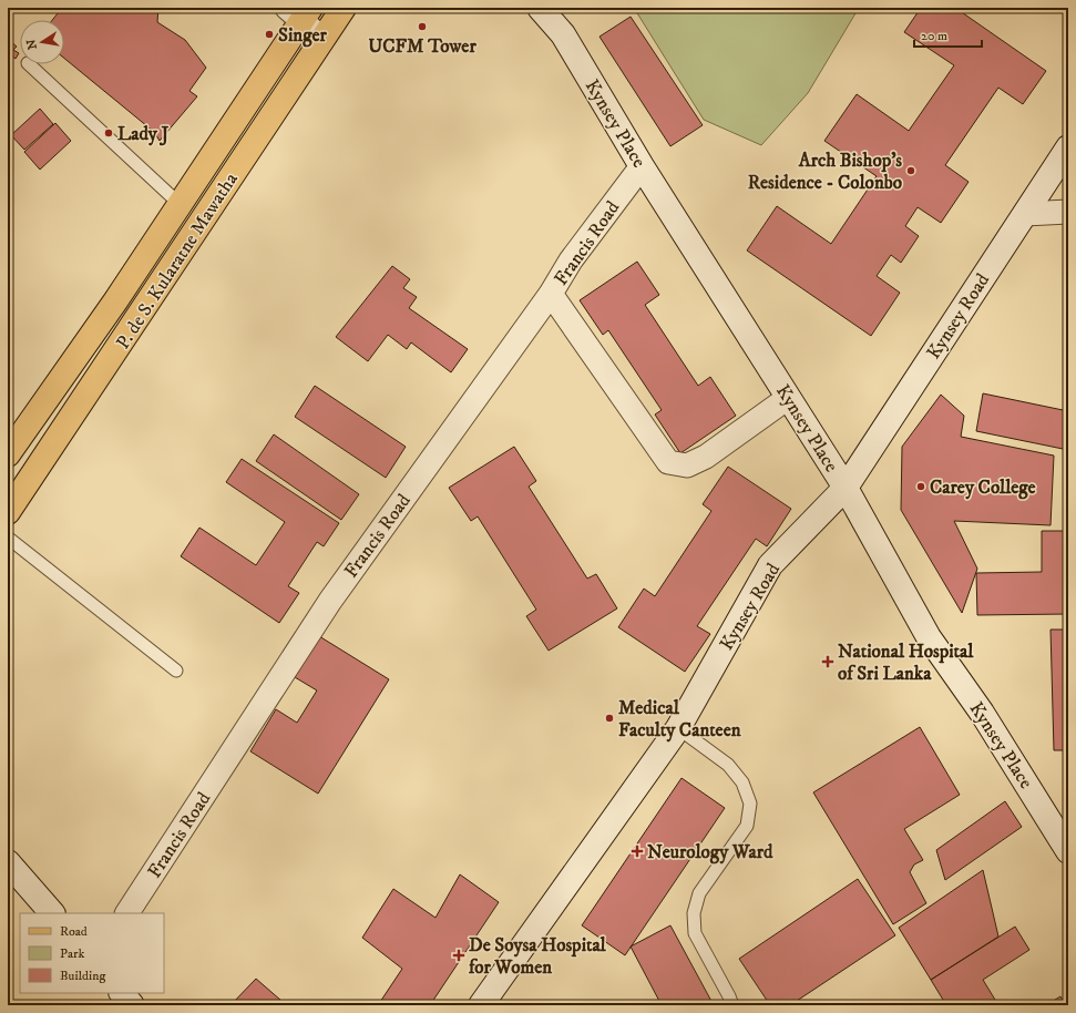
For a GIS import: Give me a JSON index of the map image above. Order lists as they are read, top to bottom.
{
  "streets": {
    "main road": ["P. de S. Kularatne Mawatha"],
    "street": ["Kynsey Place", "Francis Road", "Kynsey Road"]
  },
  "crossings": [
    ["Kynsey Place", "Francis Road"],
    ["Kynsey Place", "Kynsey Road"]
  ],
  "places": {
    "other": [
      "UCFM Tower",
      "Singer",
      "Lady J",
      "Arch Bishop's Residence - Colonbo",
      "Carey College",
      "Medical Faculty Canteen"
    ],
    "health": ["National Hospital of Sri Lanka", "Neurology Ward", "De Soysa Hospital for Women"]
  },
  "legend": ["Road", "Park", "Building"],
  "scale_bar": "20 m",
  "north": "left"
}
